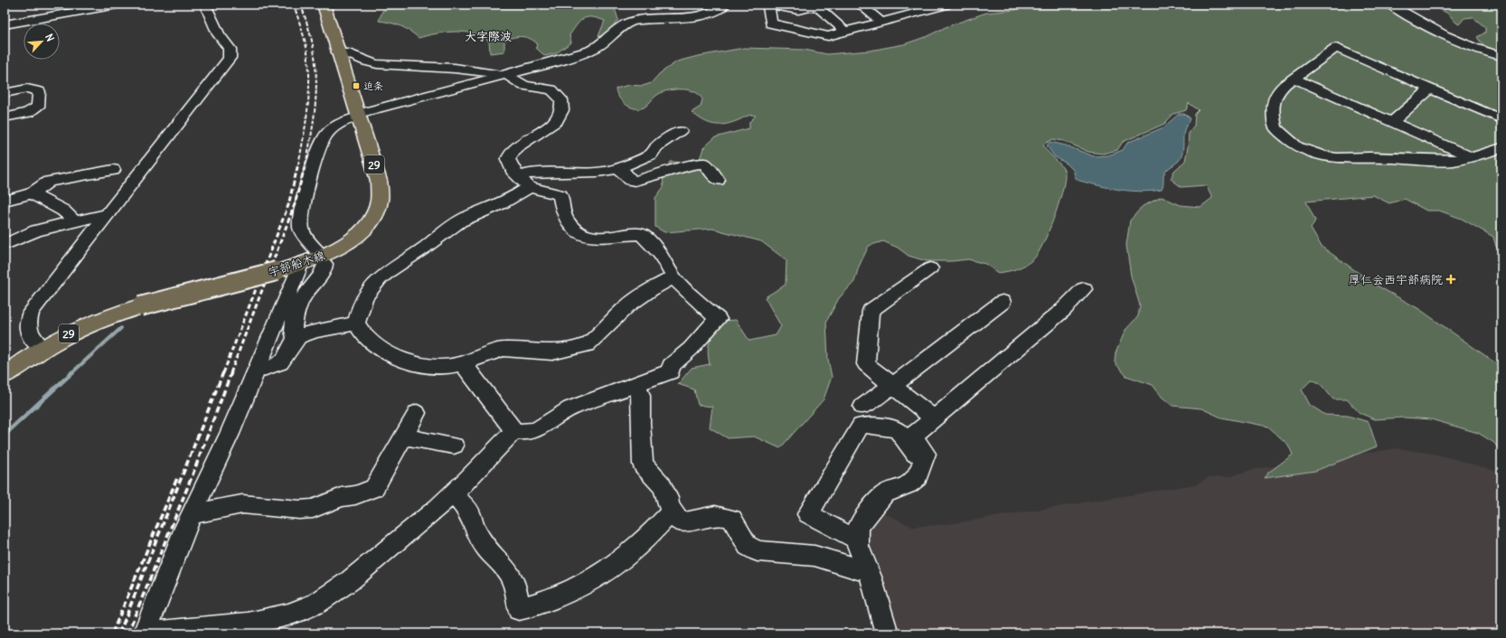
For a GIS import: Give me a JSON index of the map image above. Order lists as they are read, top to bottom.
{
  "streets": {
    "main road": ["29", "宇部船木線"]
  },
  "districts": ["大字際波"],
  "places": {
    "transit": ["迫条"],
    "health": ["厚仁会西宇部病院"]
  },
  "north": "top right"
}
